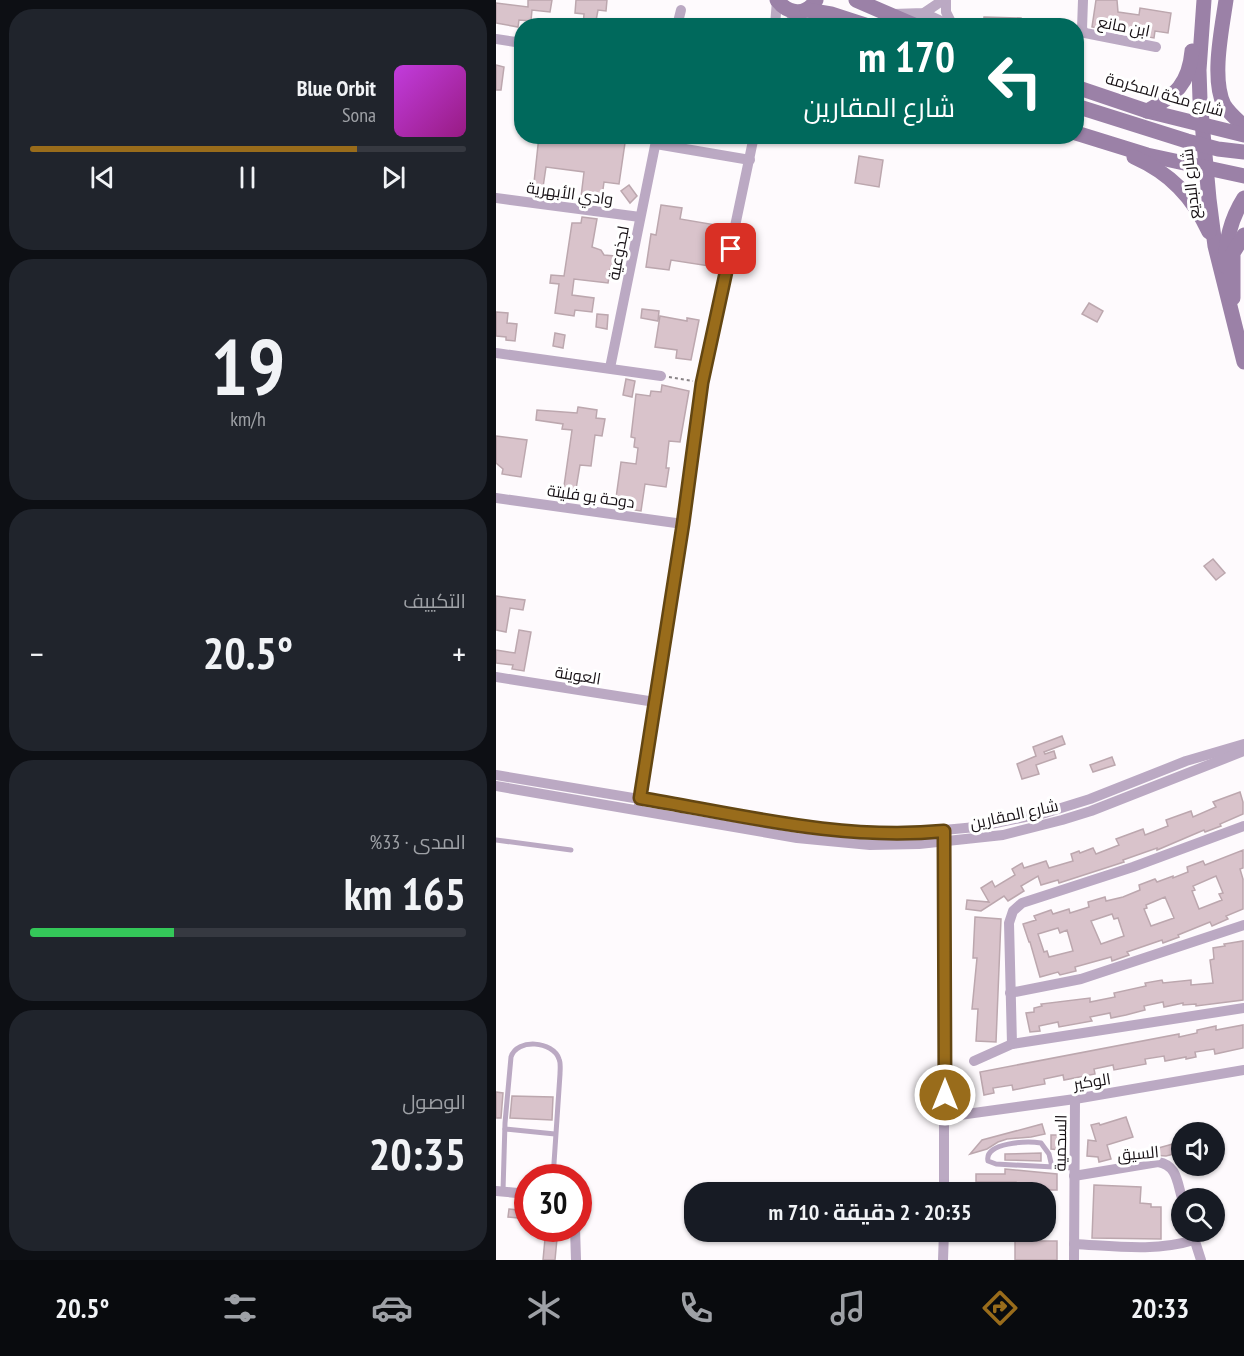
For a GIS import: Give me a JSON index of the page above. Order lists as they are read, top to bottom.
{
  "streets": {
    "main road": ["شارع مكة المكرمة", "شارع البديع"],
    "street": [
      "ابن مانع",
      "وادي الأبهرية",
      "لجذوعية",
      "دوحة بو فليتة",
      "العوينة",
      "شارع المقارين",
      "الوكير",
      "السحمية",
      "السيق"
    ]
  },
  "crossings": [
    ["شارع مكة المكرمة", "شارع البديع"],
    ["وادي الأبهرية", "لجذوعية"],
    ["الوكير", "السحمية"],
    ["السحمية", "السيق"]
  ],
  "page": {
    "turn": ["170 m", "شارع المقارين"],
    "song": ["Blue Orbit", "Sona"],
    "tile": [
      ["19", "km/h"],
      "التكييف",
      ["المدى · 33%", "165 km"],
      ["الوصول", "20:35"]
    ],
    "heat": ["−", "20.5°", "+"],
    "limit": "30",
    "trip": "20:35 · 2 دقيقة · 710 m",
    "tabs": ["20:33", "20.5°"]
  }
}
